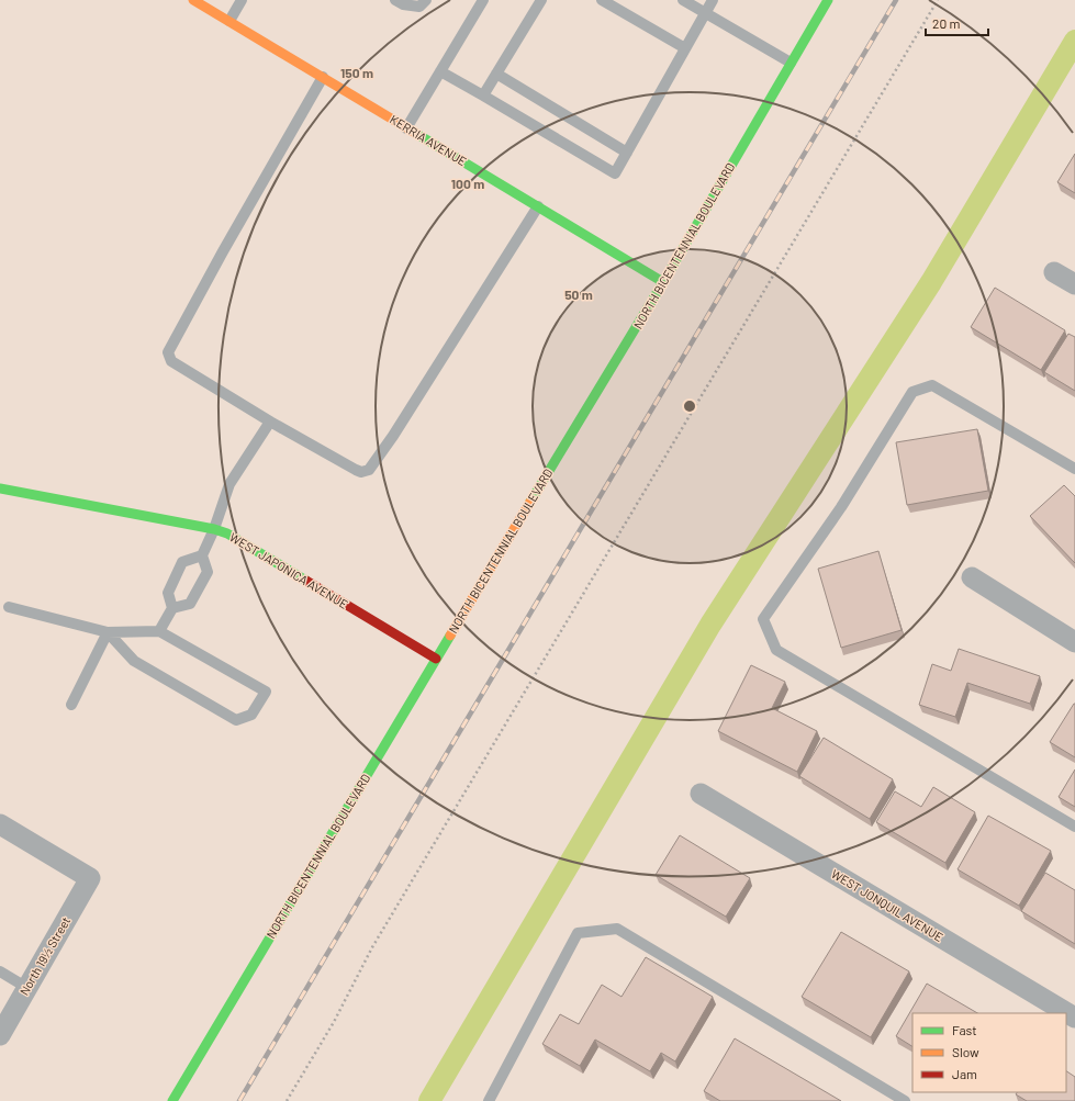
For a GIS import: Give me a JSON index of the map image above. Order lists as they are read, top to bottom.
{
  "streets": {
    "main road": ["KERRIA AVENUE", "NORTH BICENTENNIAL BOULEVARD", "WEST JAPONICA AVENUE"],
    "street": ["WEST JONQUIL AVENUE", "North 19½ Street"]
  },
  "crossings": [
    ["KERRIA AVENUE", "NORTH BICENTENNIAL BOULEVARD"],
    ["NORTH BICENTENNIAL BOULEVARD", "WEST JAPONICA AVENUE"]
  ],
  "legend": ["Fast", "Slow", "Jam"],
  "scale_bar": "20 m",
  "rings": ["150 m", "100 m", "50 m"]
}
